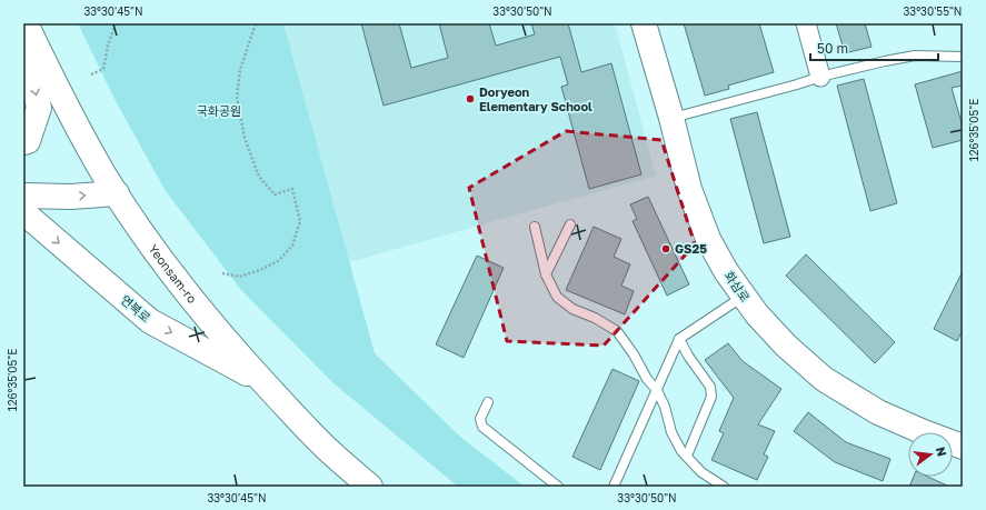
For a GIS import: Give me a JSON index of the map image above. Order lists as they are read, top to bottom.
{
  "streets": {
    "main road": ["Yeonsam-ro", "화삼로", "연북로"]
  },
  "crossings": [
    ["Yeonsam-ro", "연북로"]
  ],
  "one_way": ["연북로"],
  "parks": ["국화공원"],
  "places": ["Doryeon Elementary School", "GS25"],
  "scale_bar": "50 m",
  "north": "right",
  "coordinates": [
    "33°30'45\"N",
    "33°30'50\"N",
    "33°30'55\"N",
    "126°35'05\"E"
  ]
}
